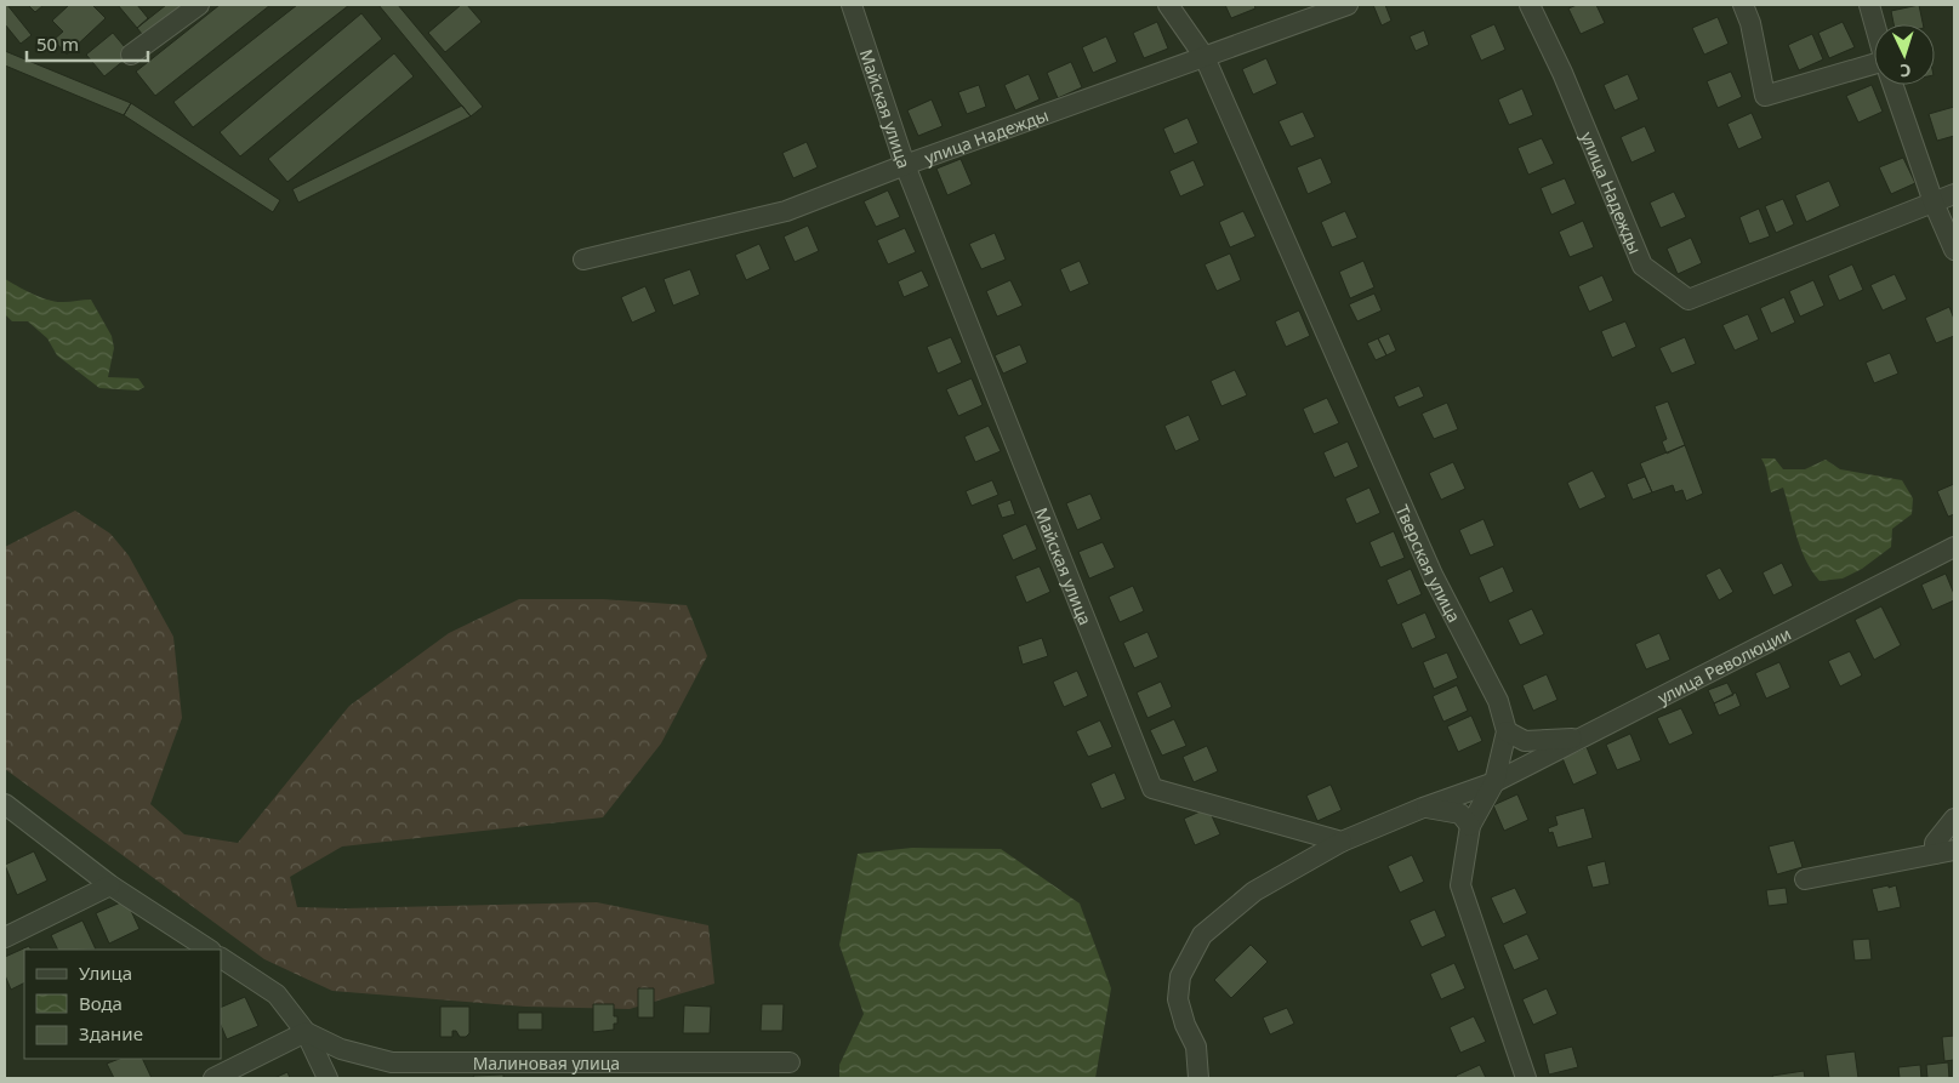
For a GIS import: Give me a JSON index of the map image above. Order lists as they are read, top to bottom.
{
  "streets": {
    "street": [
      "Майская улица",
      "улица Надежды",
      "Тверская улица",
      "улица Революции",
      "Малиновая улица"
    ]
  },
  "crossings": [
    ["Майская улица", "улица Надежды"],
    ["улица Надежды", "Тверская улица"],
    ["Тверская улица", "улица Революции"]
  ],
  "legend": ["Улица", "Вода", "Здание"],
  "scale_bar": "50 m",
  "north": "bottom"
}
